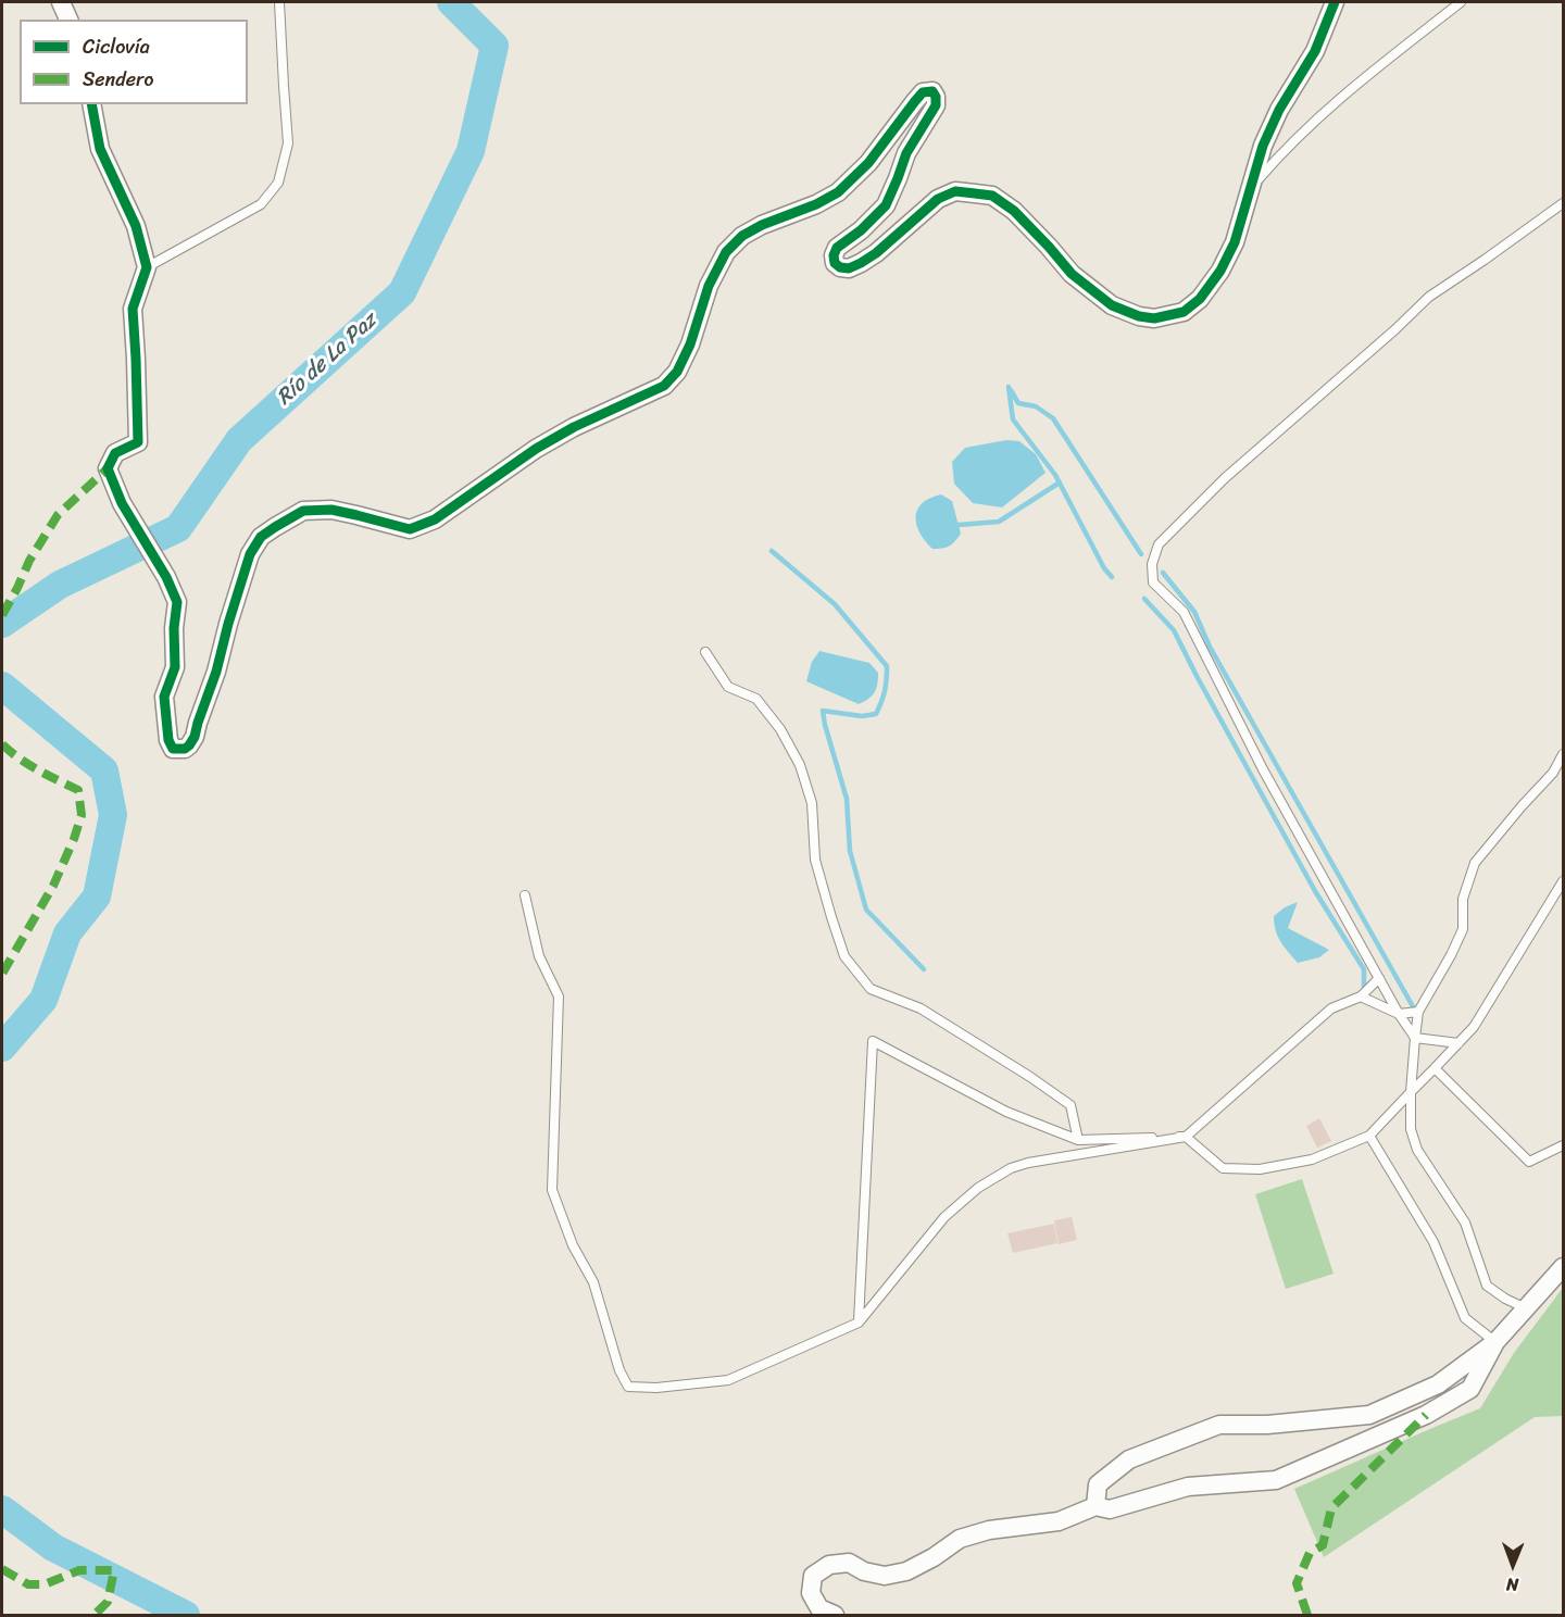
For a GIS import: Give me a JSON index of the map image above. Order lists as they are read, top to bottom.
{
  "water": ["Río de La Paz"],
  "legend": ["Ciclovía", "Sendero"],
  "north": "bottom"
}
